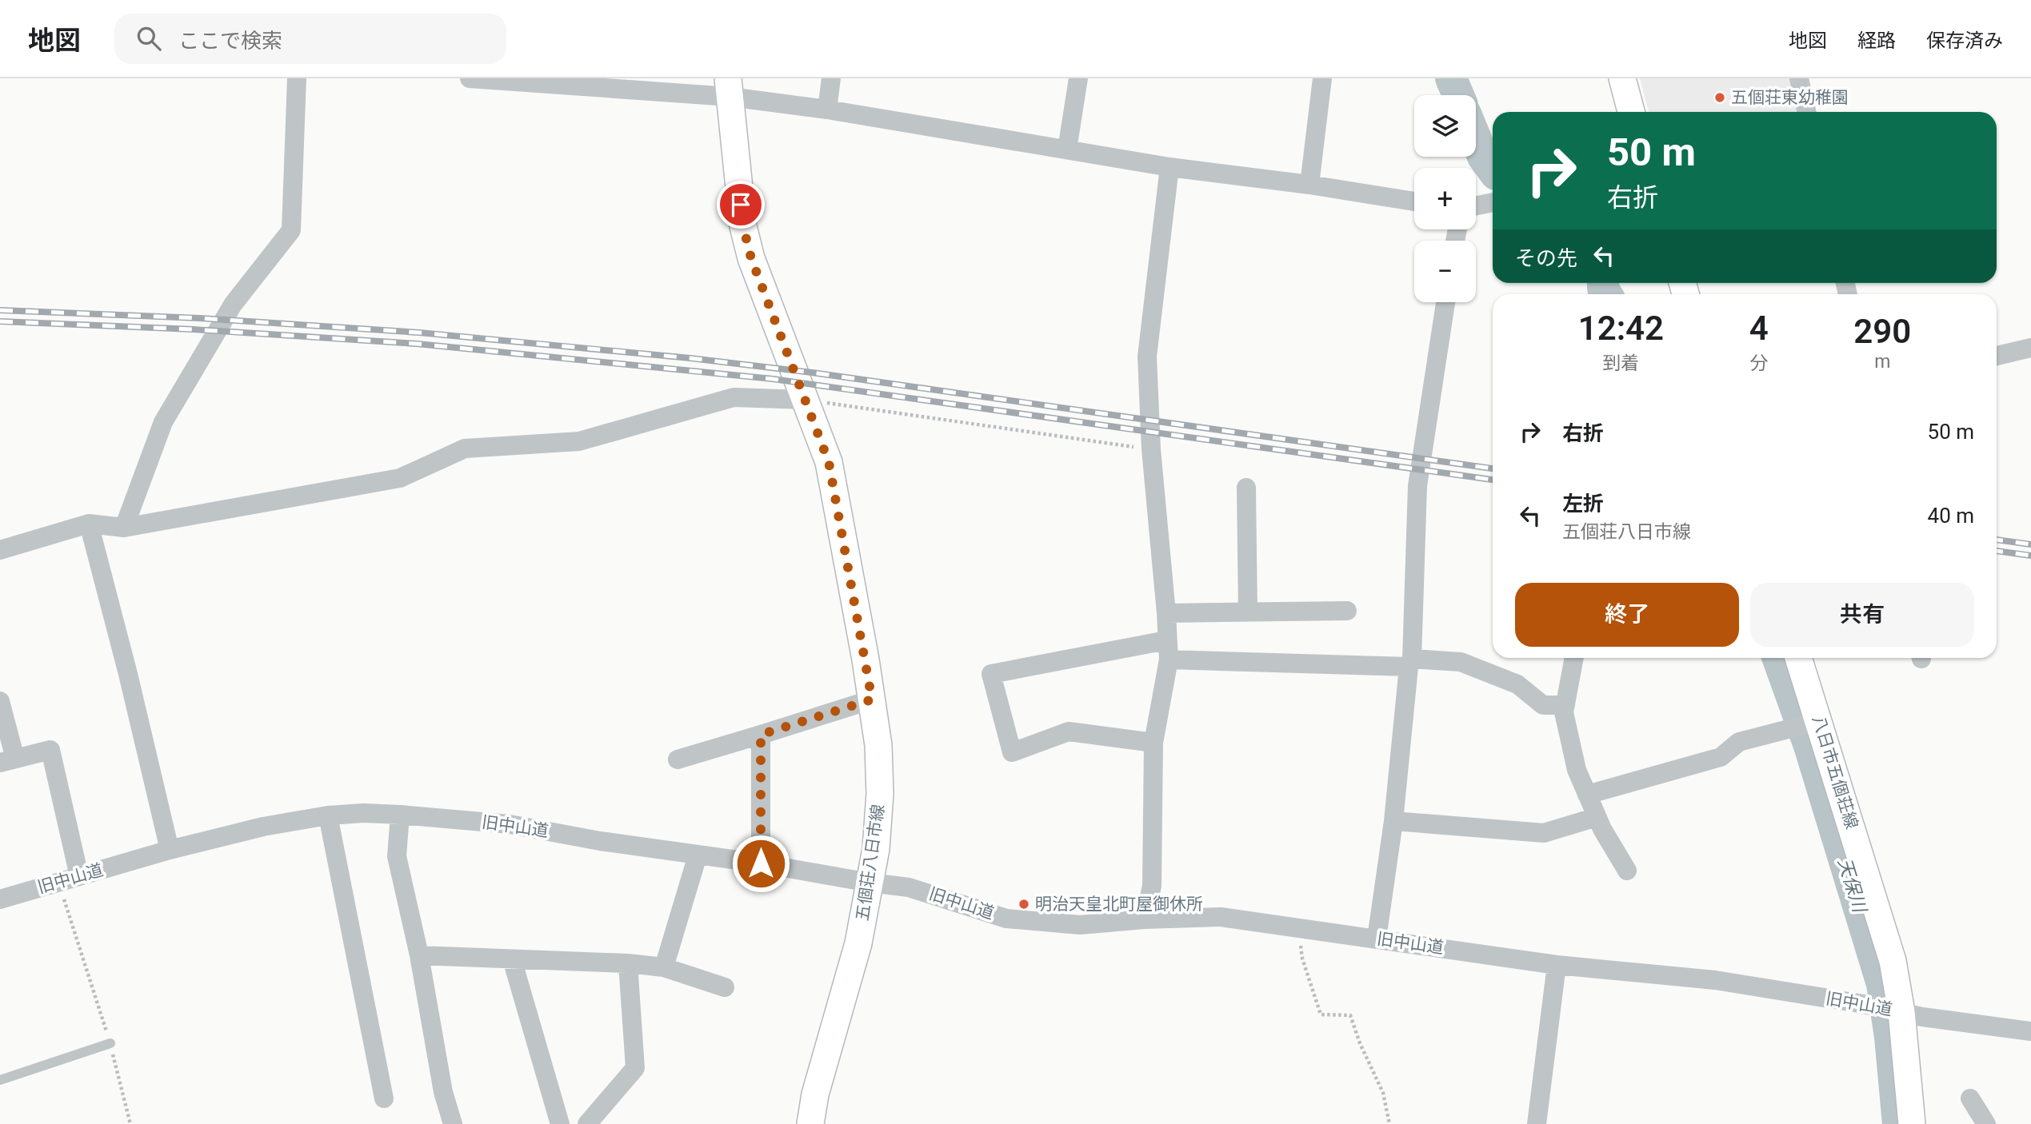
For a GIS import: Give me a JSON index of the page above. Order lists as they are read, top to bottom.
{
  "streets": {
    "main road": ["八日市五個荘線", "五個荘八日市線"],
    "street": ["旧中山道"]
  },
  "crossings": [
    ["八日市五個荘線", "旧中山道"],
    ["旧中山道", "五個荘八日市線"]
  ],
  "water": ["天保川"],
  "places": ["五個荘東幼稚園", "明治天皇北町屋御休所"],
  "page": {
    "header": "地図",
    "search": "ここで検索",
    "nav": ["地図", "経路", "保存済み"],
    "map_buttons": ["+", "−"],
    "turn": ["50 m", "右折"],
    "then": "その先",
    "eta": [
      "12:42",
      "到着",
      "4",
      "分",
      "290",
      "m"
    ],
    "list": [
      {
        "name": "右折",
        "value": "50 m"
      },
      {
        "name": "左折",
        "note": "五個荘八日市線",
        "value": "40 m"
      }
    ],
    "buttons": ["終了", "共有"]
  }
}
